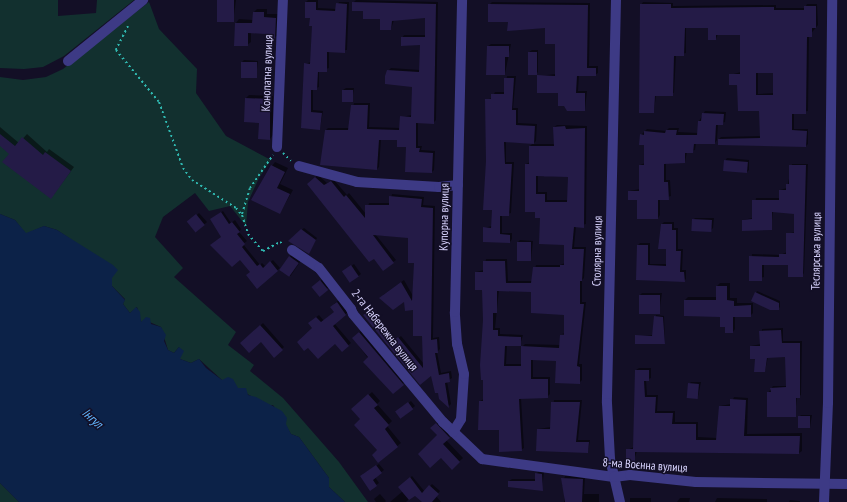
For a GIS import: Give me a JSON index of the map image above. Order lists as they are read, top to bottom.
{
  "streets": {
    "street": [
      "Конопатна вулиця",
      "Купорна вулиця",
      "Столярна вулиця",
      "Теслярська вулиця",
      "2-га Набережна вулиця",
      "8-ма Воєнна вулиця"
    ]
  },
  "crossings": [
    ["Купорна вулиця", "2-га Набережна вулиця"],
    ["Купорна вулиця", "8-ма Воєнна вулиця"],
    ["Столярна вулиця", "8-ма Воєнна вулиця"],
    ["Теслярська вулиця", "8-ма Воєнна вулиця"],
    ["2-га Набережна вулиця", "8-ма Воєнна вулиця"]
  ],
  "water": ["Інгул"]
}
